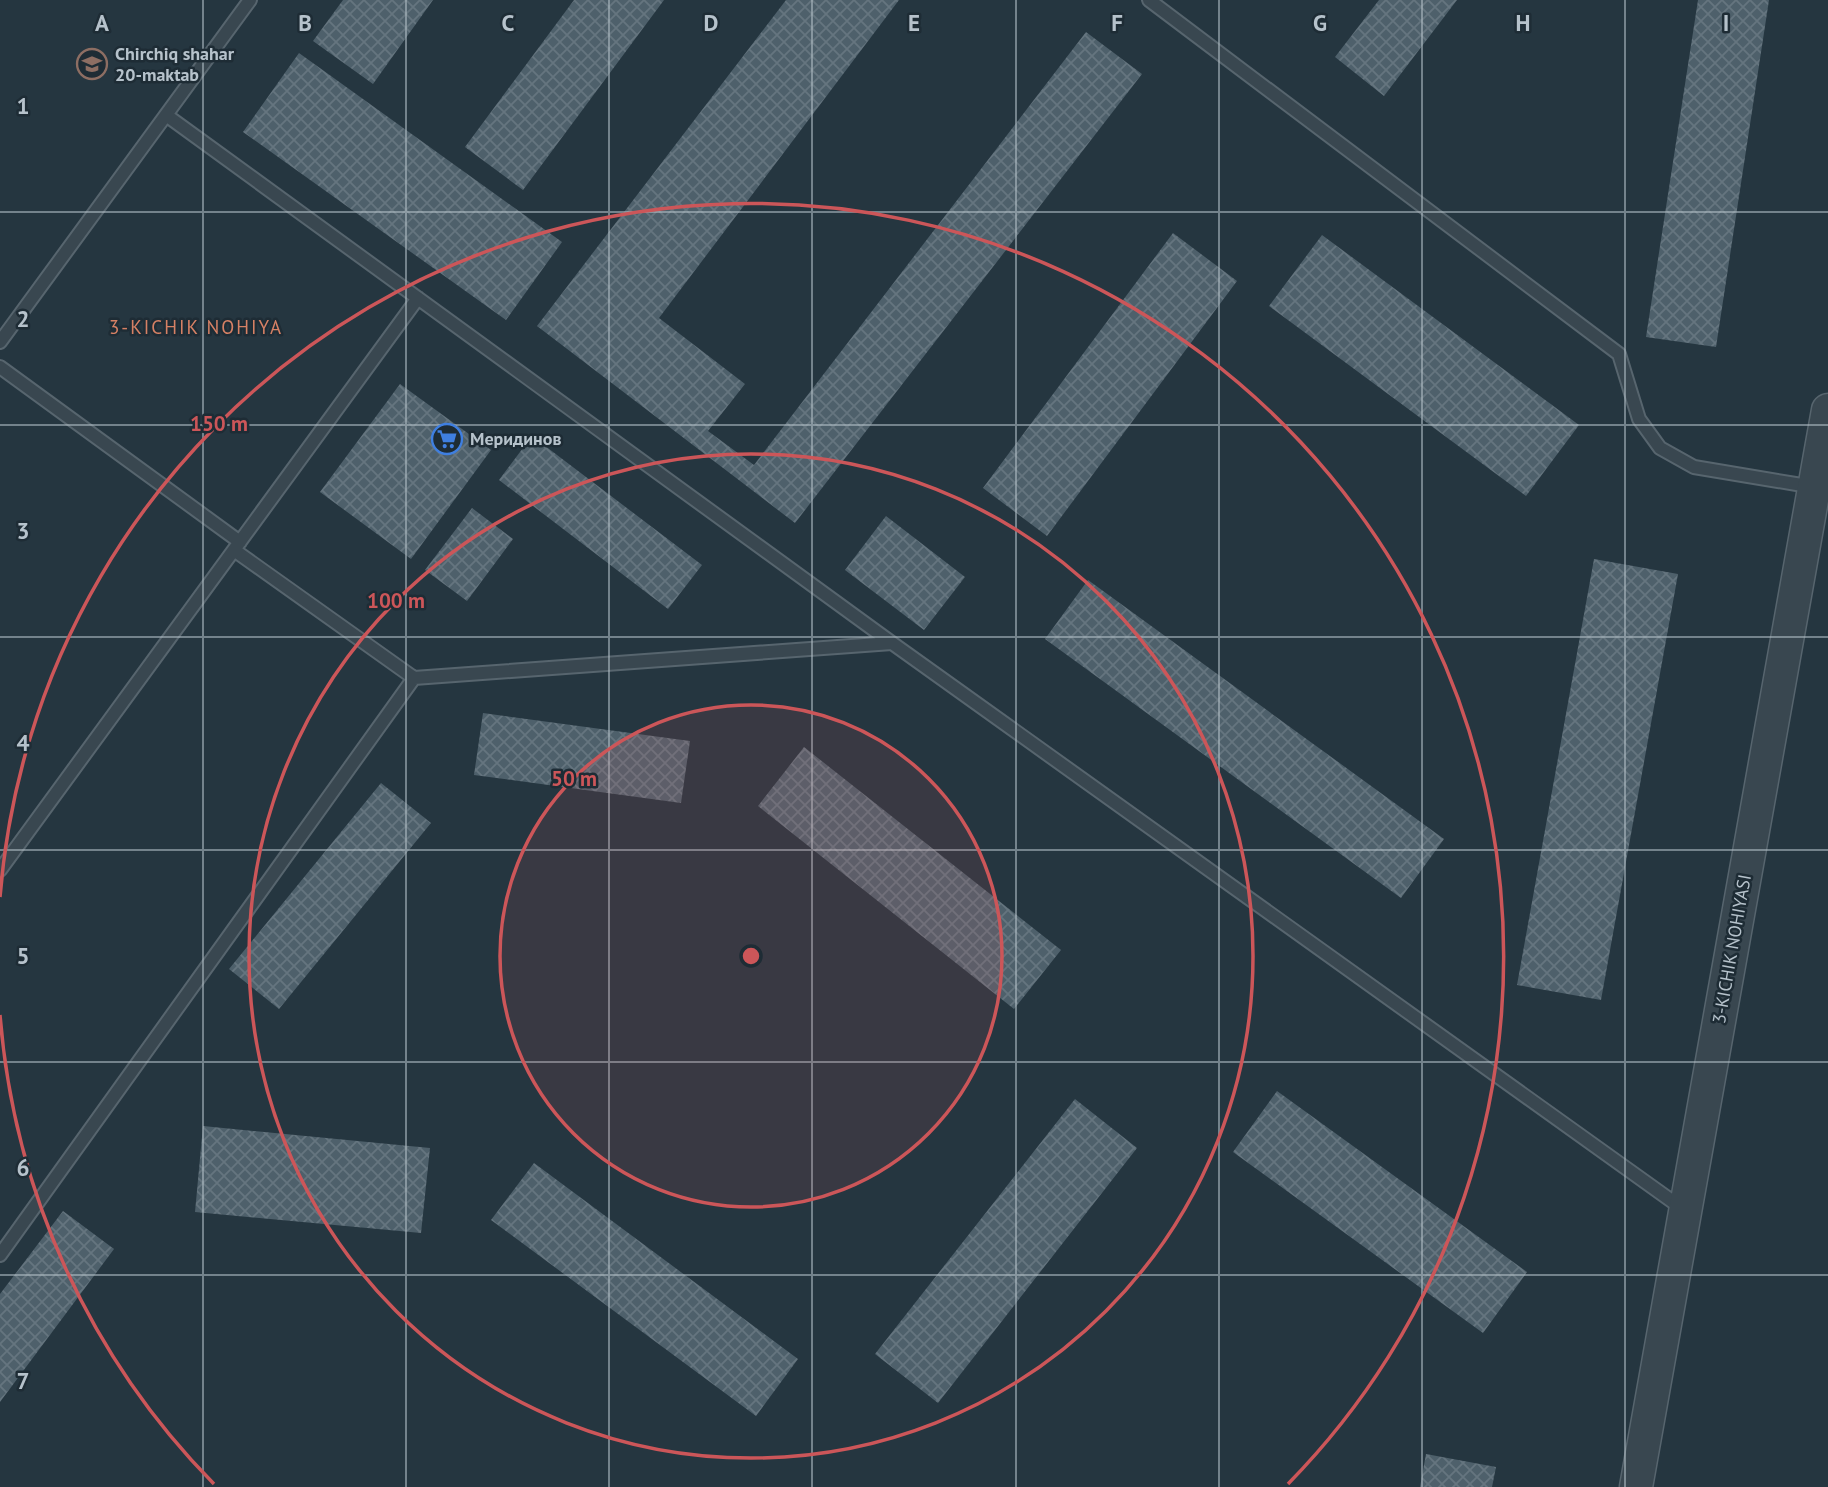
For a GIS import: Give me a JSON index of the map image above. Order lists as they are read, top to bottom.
{
  "streets": {
    "street": ["3-KICHIK NOHIYASI"]
  },
  "districts": ["3-KICHIK NOHIYA"],
  "places": {
    "school or university": ["Chirchiq shahar 20-maktab"],
    "supermarket": ["Меридинов"]
  },
  "grid": {
    "columns": [
      "A",
      "B",
      "C",
      "D",
      "E",
      "F",
      "G",
      "H",
      "I"
    ],
    "rows": [
      "1",
      "2",
      "3",
      "4",
      "5",
      "6",
      "7"
    ]
  },
  "rings": ["150 m", "100 m", "50 m"]
}
